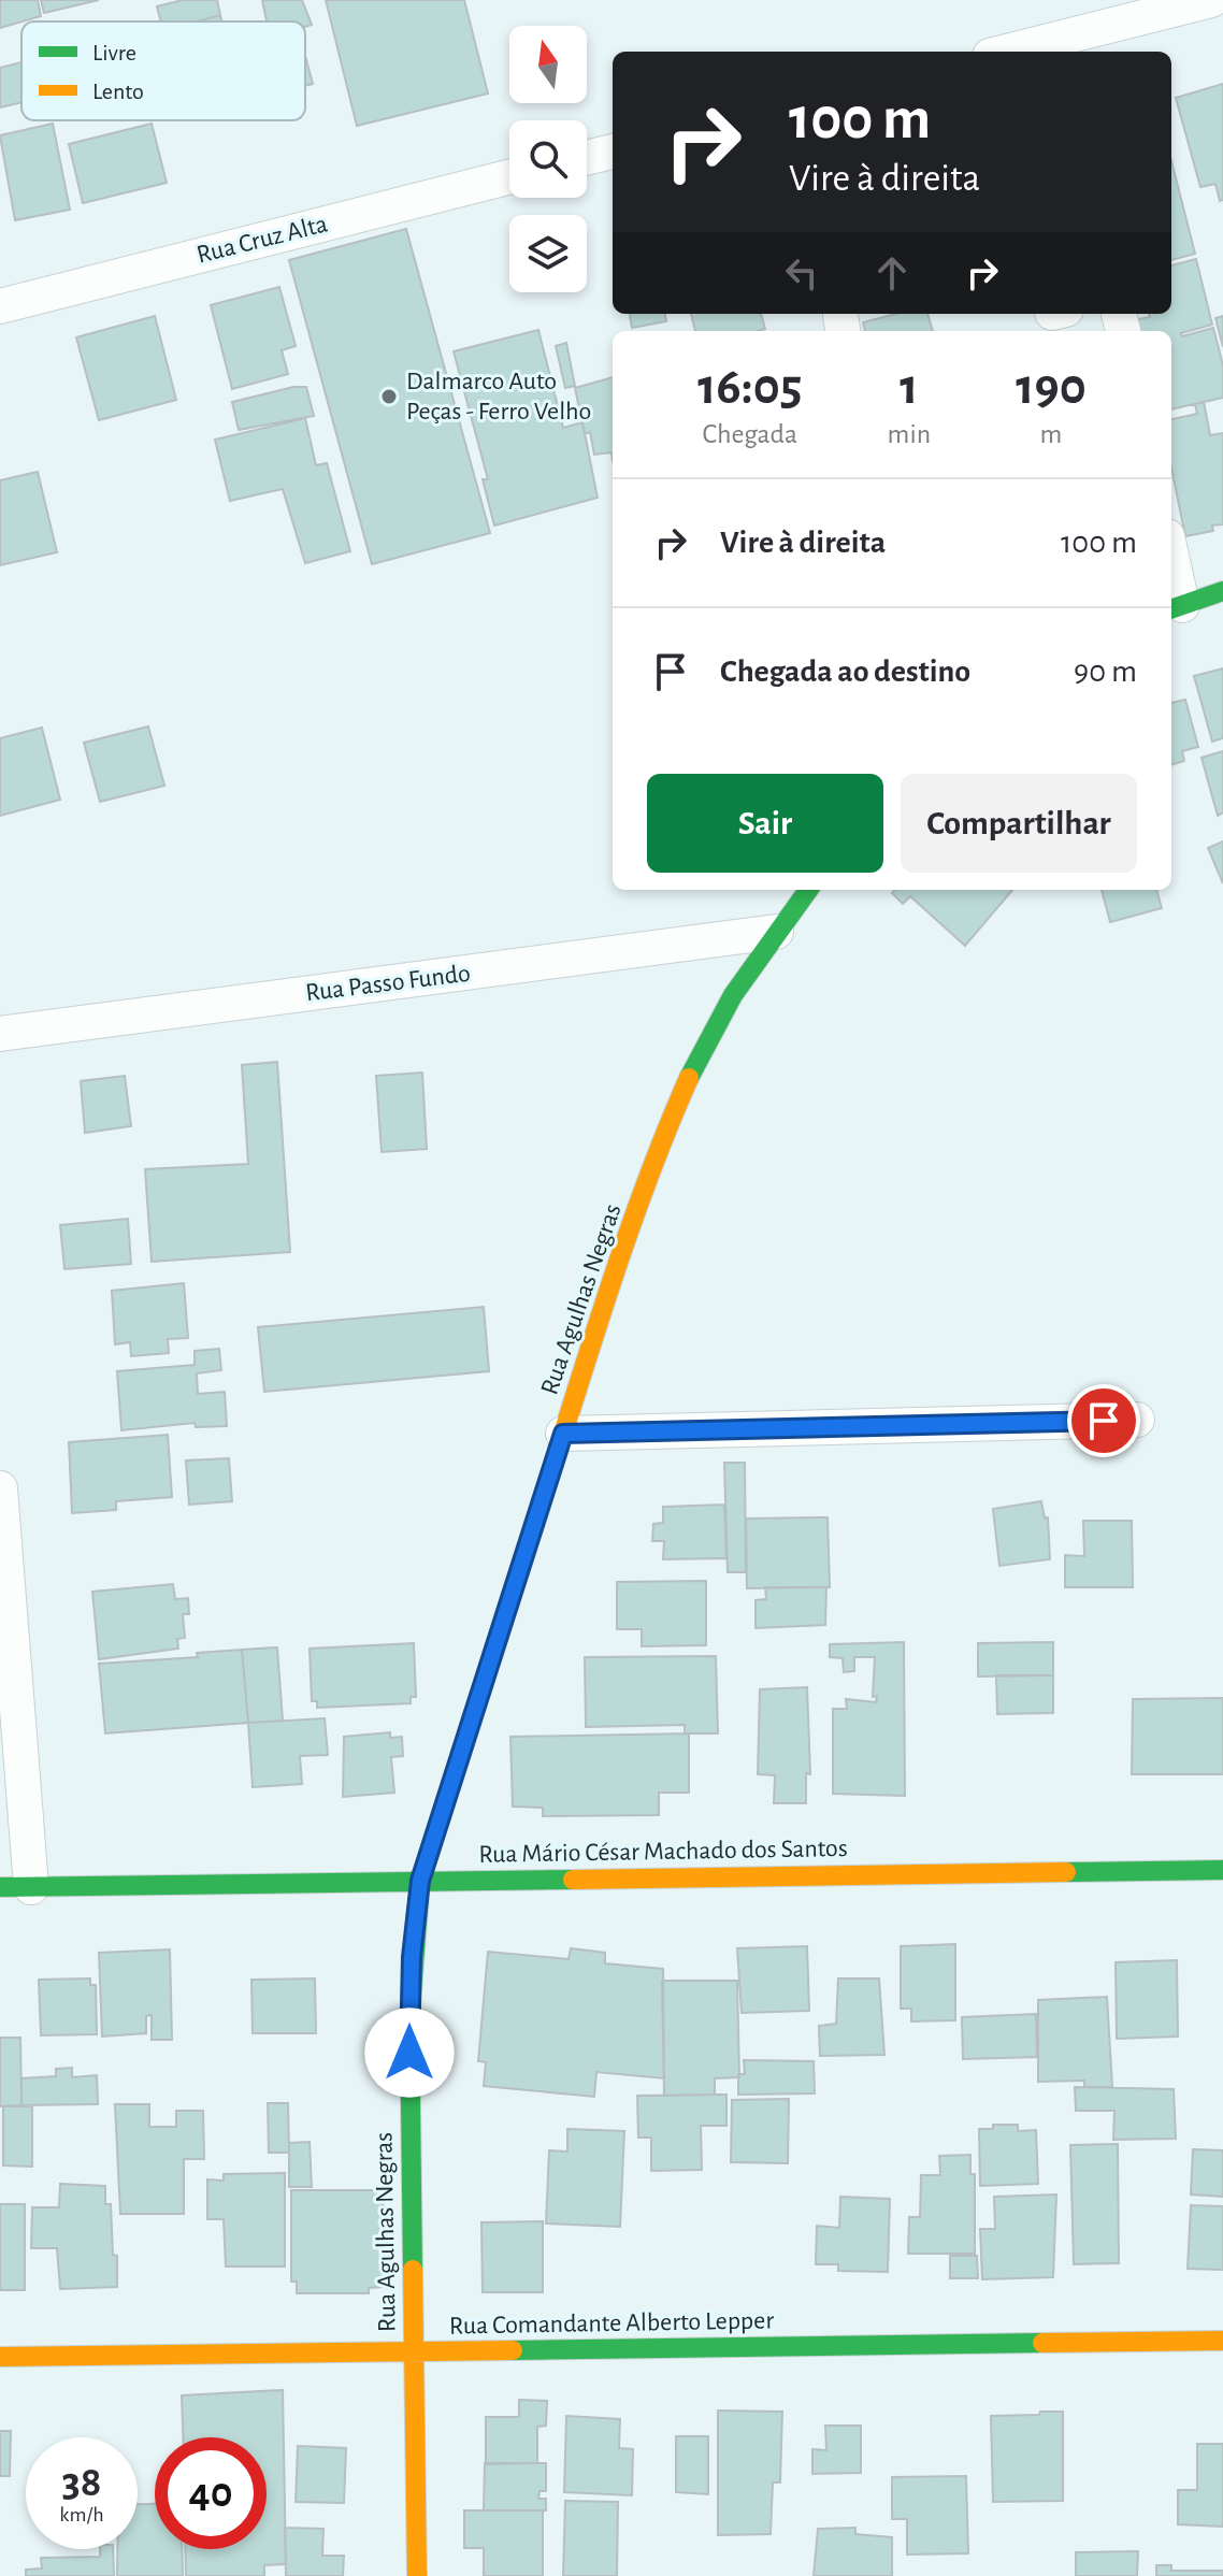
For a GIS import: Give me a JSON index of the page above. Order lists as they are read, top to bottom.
{
  "streets": {
    "street": [
      "Rua Cruz Alta",
      "Rua Passo Fundo",
      "Rua Agulhas Negras",
      "Rua Mário César Machado dos Santos",
      "Rua Comandante Alberto Lepper"
    ]
  },
  "crossings": [
    ["Rua Passo Fundo", "Rua Agulhas Negras"],
    ["Rua Agulhas Negras", "Rua Mário César Machado dos Santos"],
    ["Rua Agulhas Negras", "Rua Comandante Alberto Lepper"]
  ],
  "places": ["Dalmarco Auto Peças - Ferro Velho"],
  "legend": ["Livre", "Lento"],
  "north": "top",
  "page": {
    "turn": ["100 m", "Vire à direita"],
    "eta": [
      "16:05",
      "Chegada",
      "1",
      "min",
      "190",
      "m"
    ],
    "list": [
      {
        "name": "Vire à direita",
        "value": "100 m"
      },
      {
        "name": "Chegada ao destino",
        "value": "90 m"
      }
    ],
    "buttons": ["Sair", "Compartilhar"],
    "speed": "38 km/h",
    "limit": "40"
  }
}
